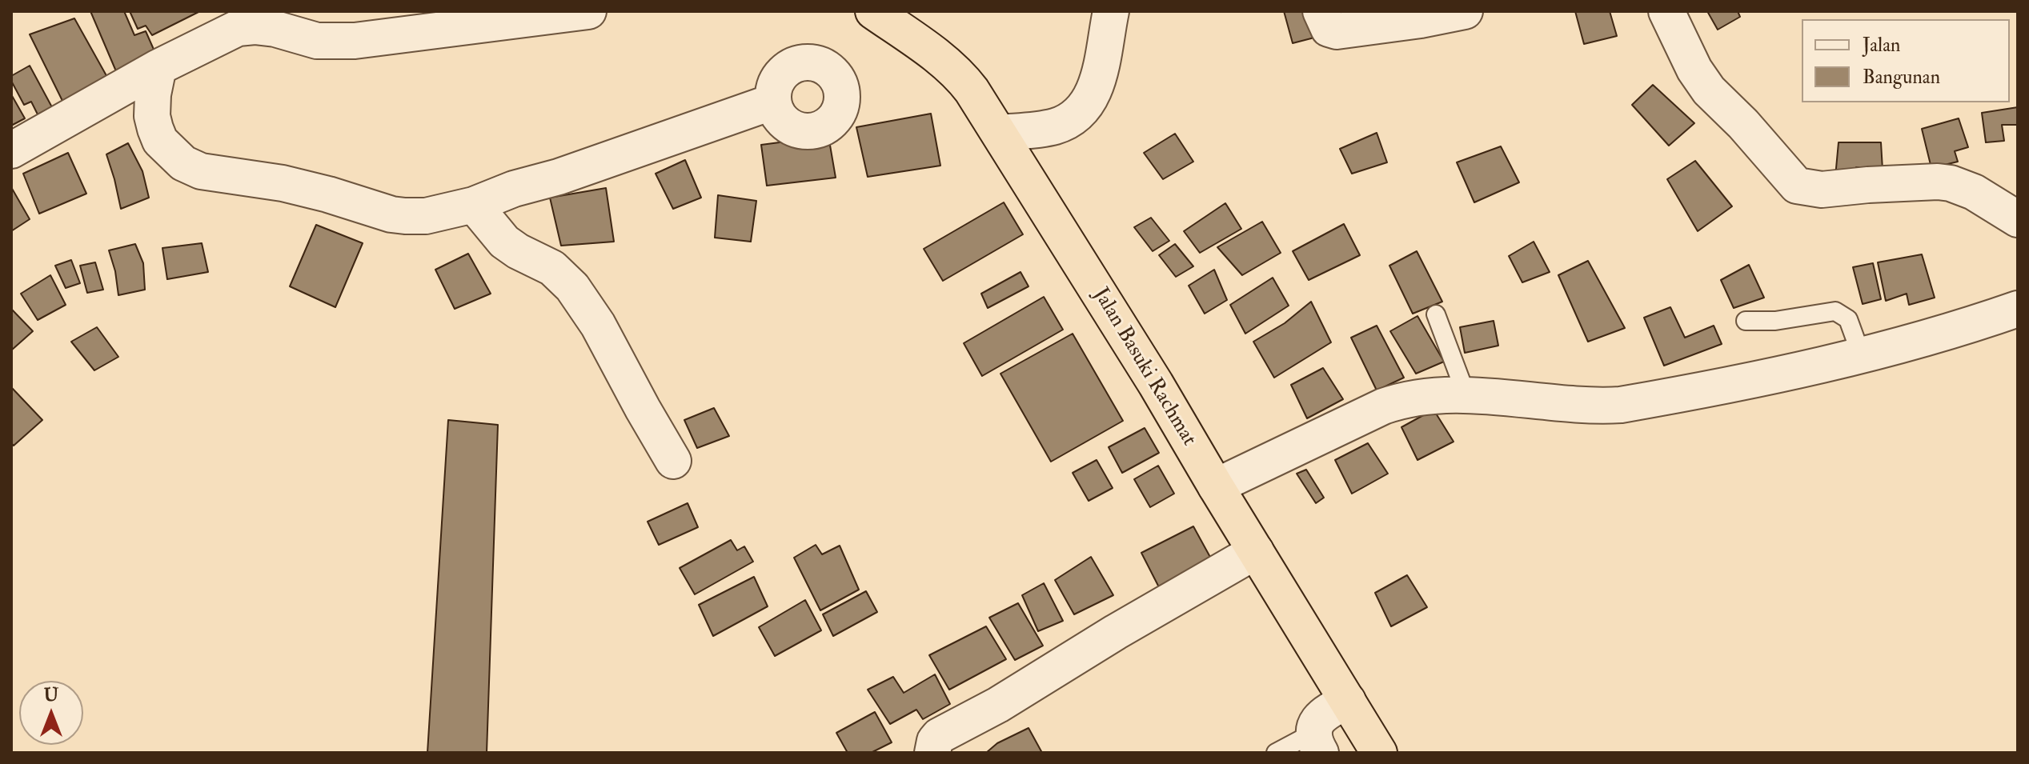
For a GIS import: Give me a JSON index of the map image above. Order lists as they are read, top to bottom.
{
  "streets": {
    "highway": ["Jalan Basuki Rachmat"]
  },
  "legend": ["Jalan", "Bangunan"],
  "north": "top"
}
